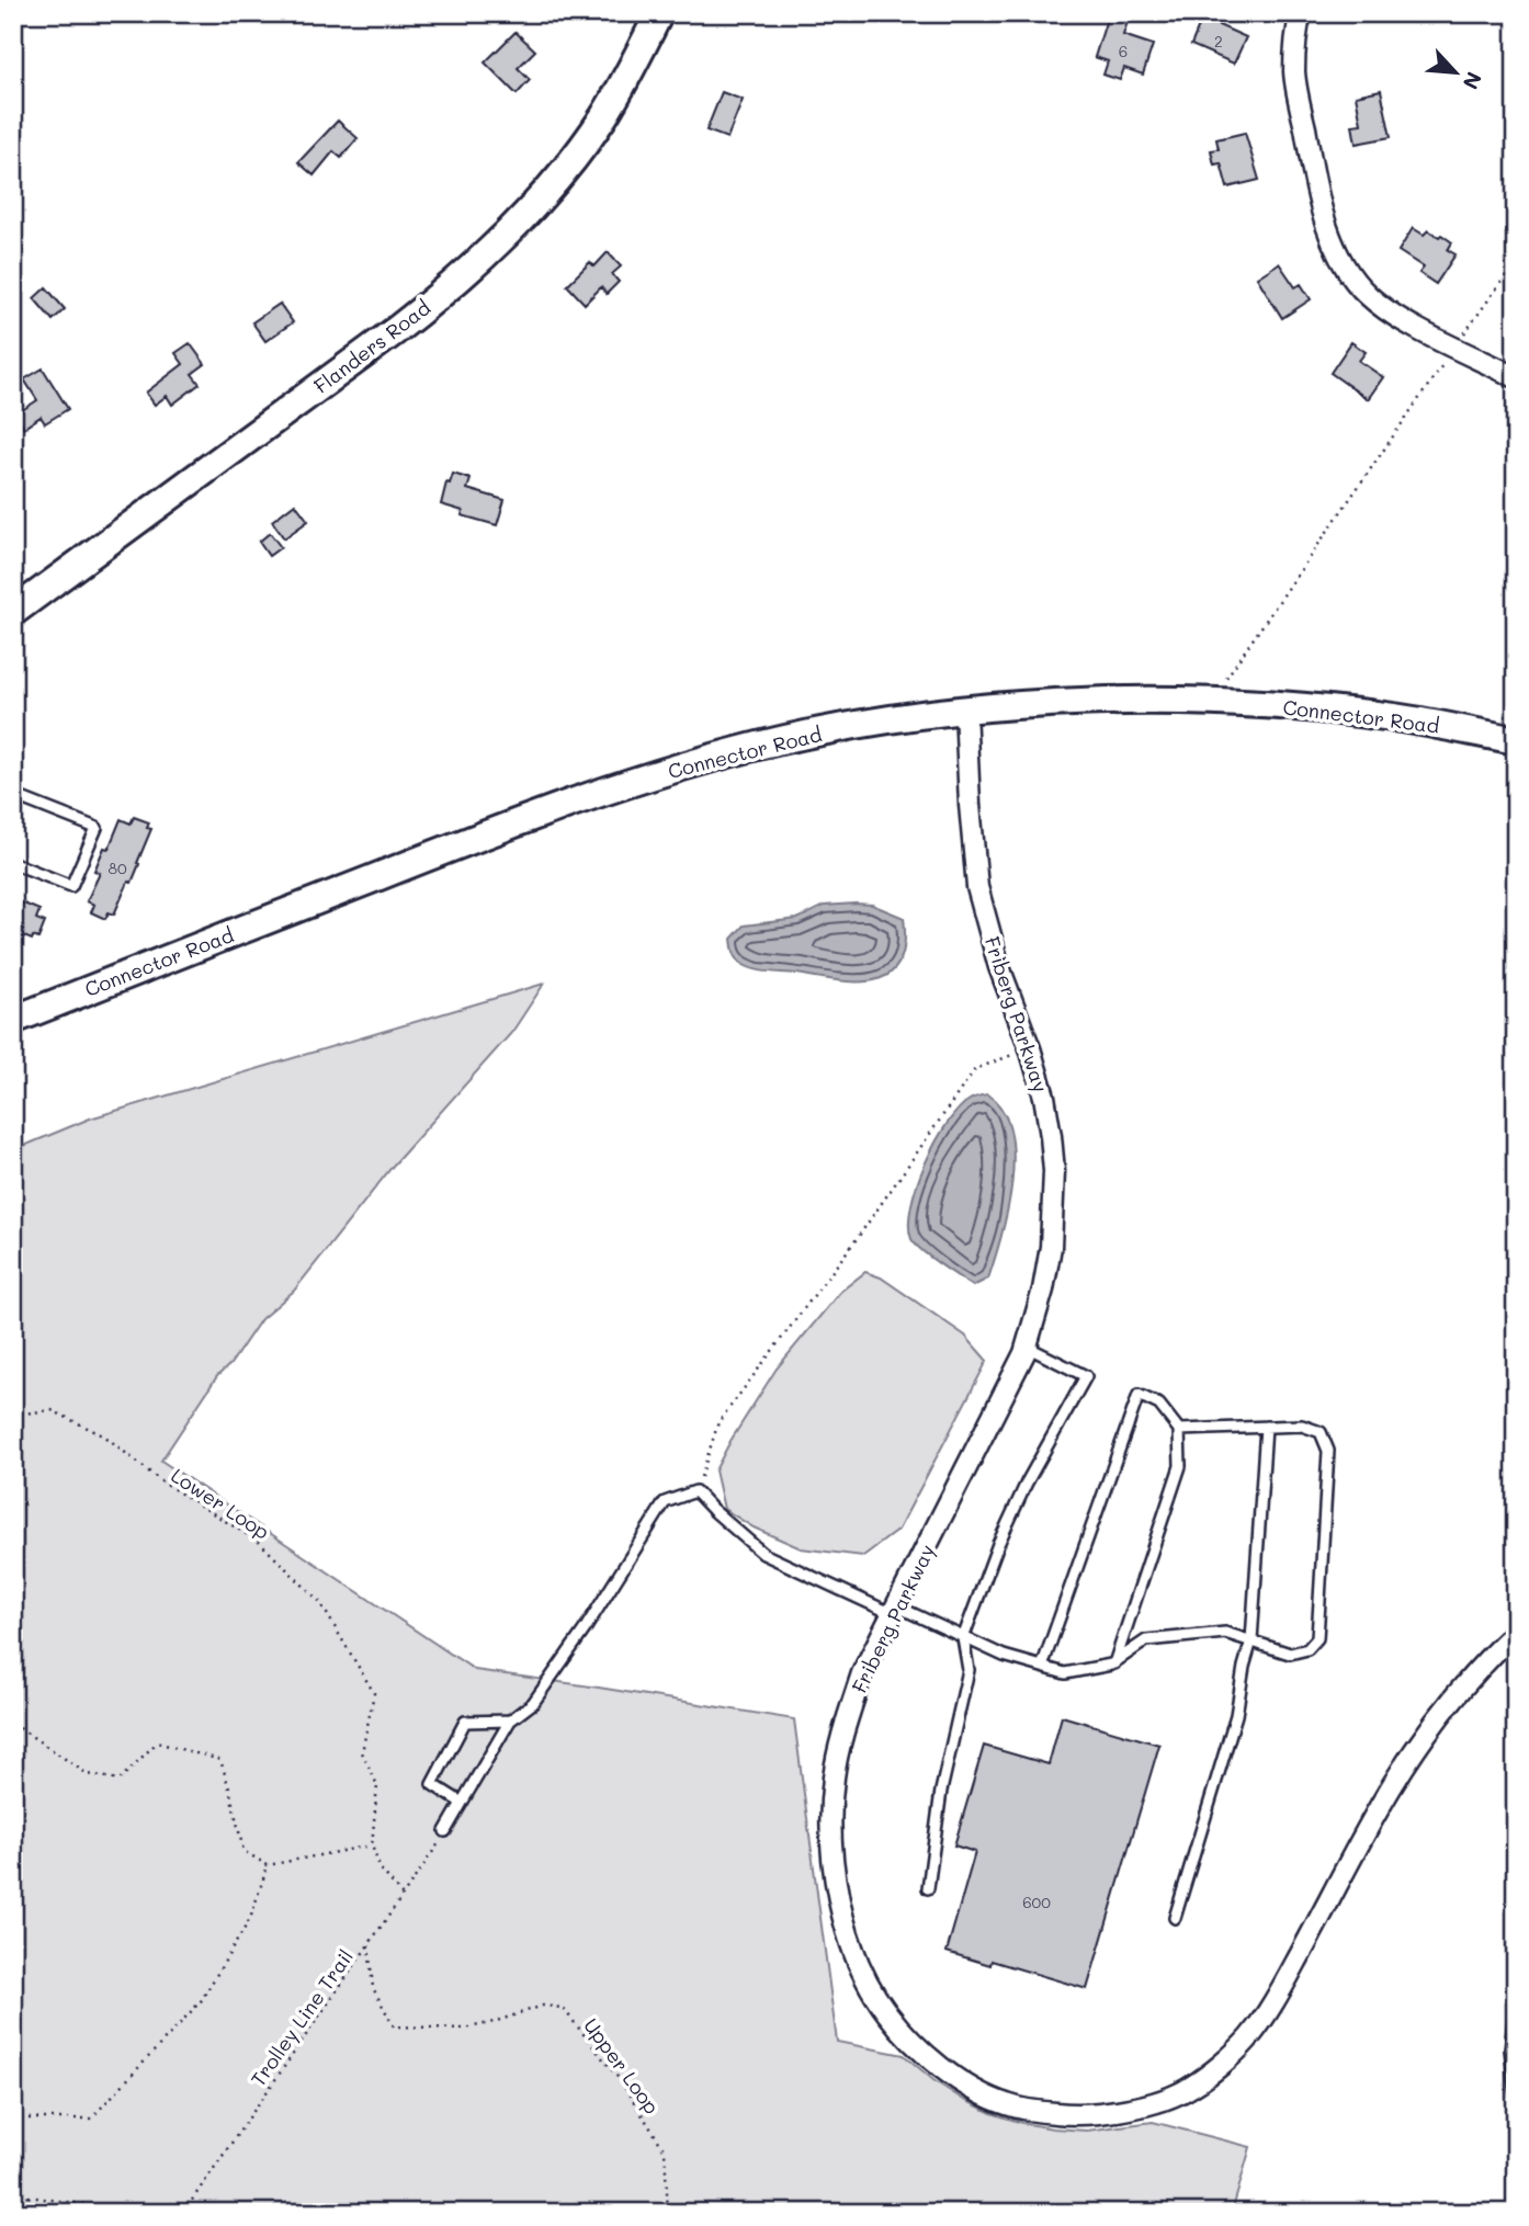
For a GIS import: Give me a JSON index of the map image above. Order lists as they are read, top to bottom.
{
  "streets": {
    "street": ["Flanders Road", "Connector Road", "Friberg Parkway"],
    "path": ["Lower Loop", "Trolley Line Trail", "Upper Loop"]
  },
  "crossings": [
    ["Connector Road", "Friberg Parkway"],
    ["Trolley Line Trail", "Upper Loop"]
  ],
  "house_numbers": [
    "2",
    "6",
    "80",
    "600"
  ],
  "north": "bottom right"
}
